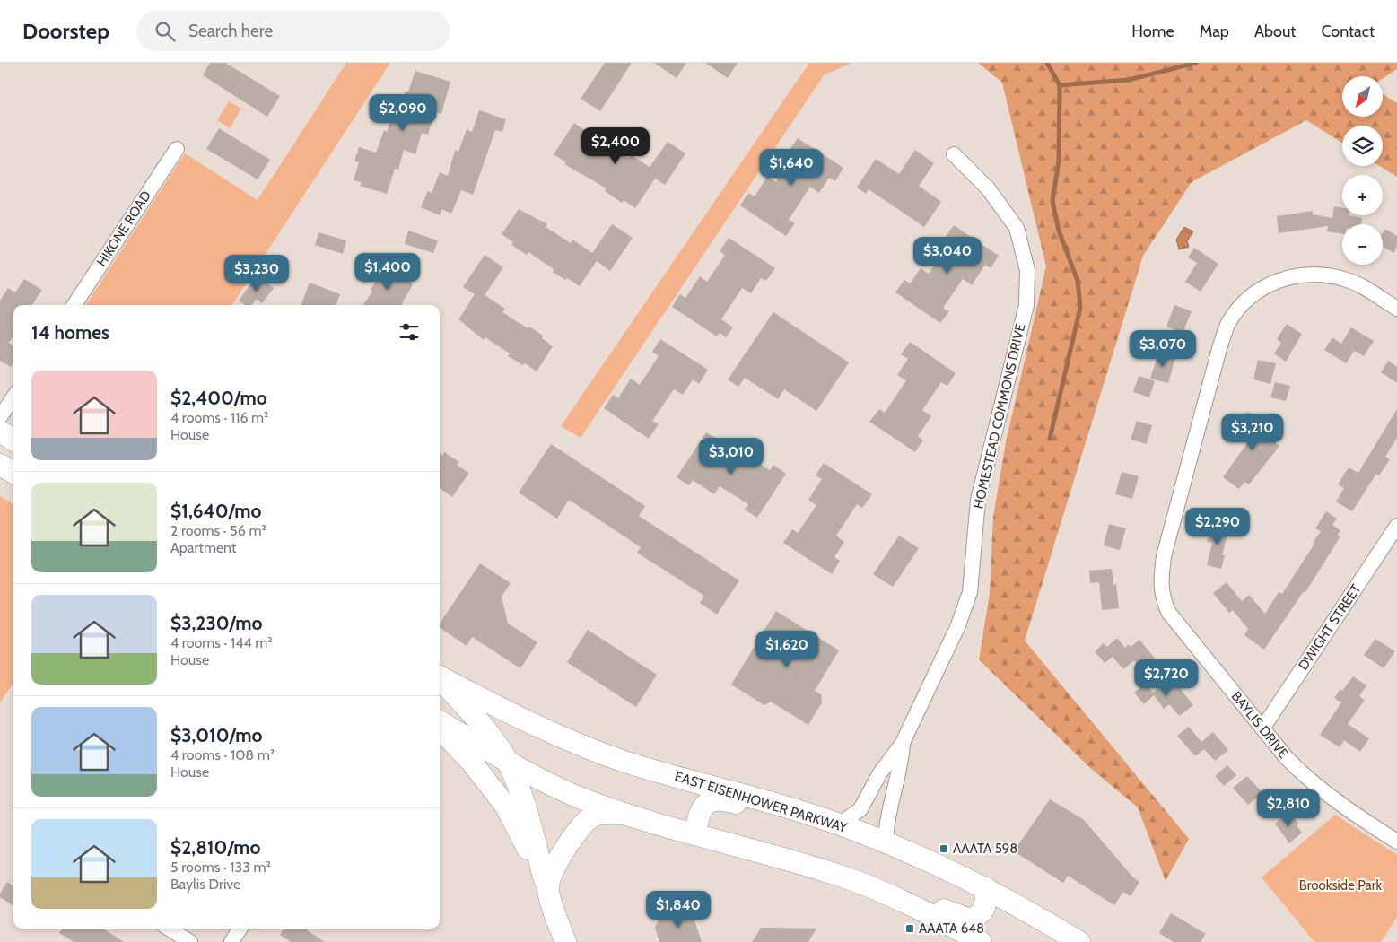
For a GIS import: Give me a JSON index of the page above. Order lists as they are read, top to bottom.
{
  "streets": {
    "main road": ["EAST EISENHOWER PARKWAY"],
    "street": [
      "HIKONE ROAD",
      "HOMESTEAD COMMONS DRIVE",
      "DWIGHT STREET",
      "BAYLIS DRIVE"
    ]
  },
  "crossings": [
    ["HOMESTEAD COMMONS DRIVE", "EAST EISENHOWER PARKWAY"],
    ["DWIGHT STREET", "BAYLIS DRIVE"]
  ],
  "parks": ["Brookside Park"],
  "places": {
    "transit": ["AAATA 598", "AAATA 648"]
  },
  "north": "bottom left",
  "page": {
    "header": "Doorstep",
    "search": "Search here",
    "nav": [
      "Home",
      "Map",
      "About",
      "Contact"
    ],
    "map_buttons": ["+", "−"],
    "price": [
      "$2,090",
      "$2,400",
      "$1,640",
      "$3,040",
      "$1,400",
      "$3,230",
      "$3,070",
      "$3,210",
      "$3,010",
      "$2,290",
      "$1,620",
      "$2,720",
      "$2,810",
      "$1,840"
    ],
    "heading": "14 homes",
    "list": [
      {
        "name": "$2,400/mo",
        "note": "4 rooms · 116 m² · House"
      },
      {
        "name": "$1,640/mo",
        "note": "2 rooms · 56 m² · Apartment"
      },
      {
        "name": "$3,230/mo",
        "note": "4 rooms · 144 m² · House"
      },
      {
        "name": "$3,010/mo",
        "note": "4 rooms · 108 m² · House"
      },
      {
        "name": "$2,810/mo",
        "note": "5 rooms · 133 m² · Baylis Drive"
      }
    ]
  }
}
